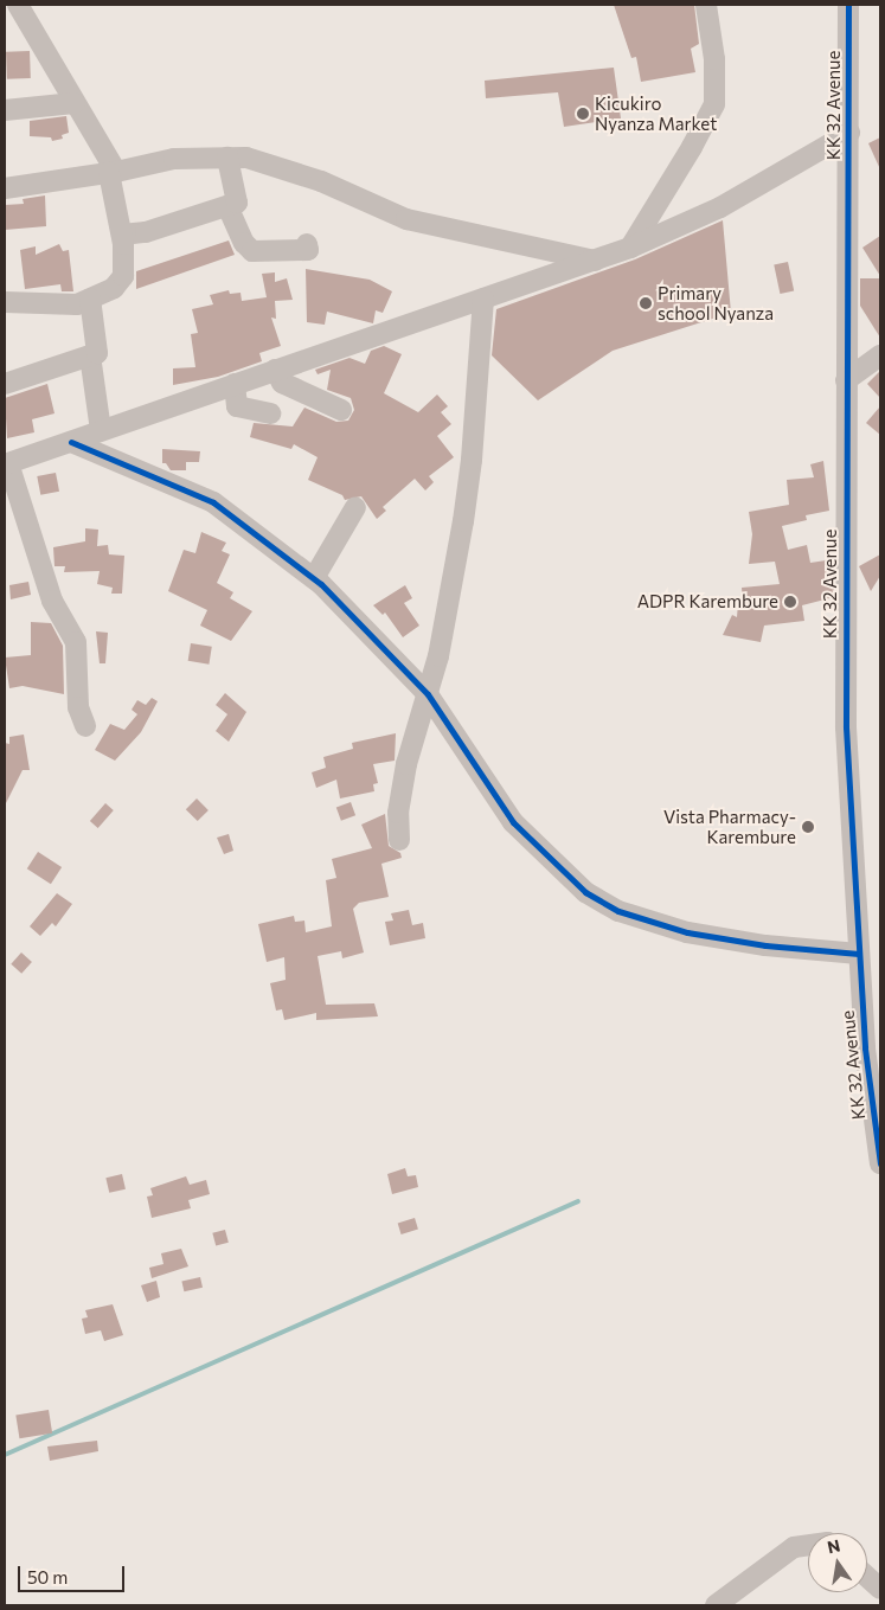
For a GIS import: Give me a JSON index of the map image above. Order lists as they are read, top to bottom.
{
  "streets": {
    "street": ["KK 32 Avenue"]
  },
  "places": [
    "Kicukiro Nyanza Market",
    "Primary school Nyanza",
    "ADPR Karembure",
    "Vista Pharmacy- Karembure"
  ],
  "scale_bar": "50 m",
  "north": "top"
}
